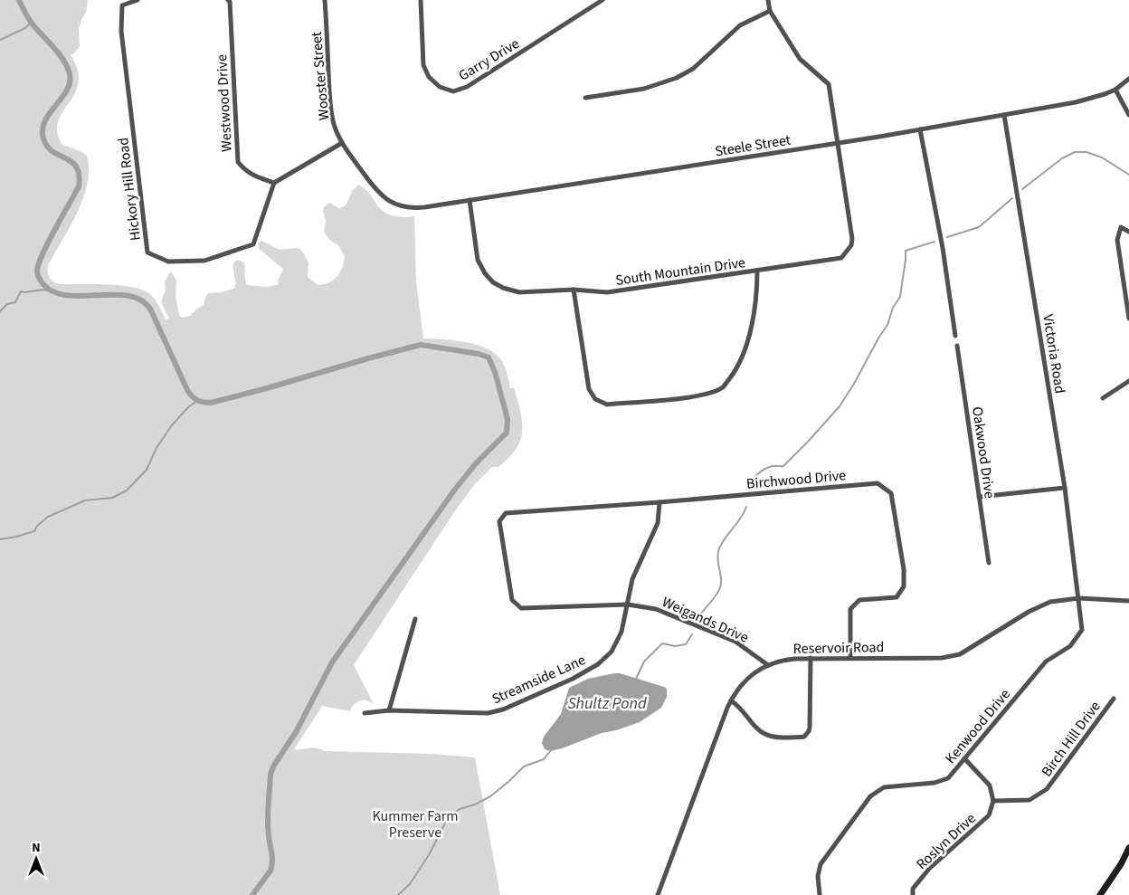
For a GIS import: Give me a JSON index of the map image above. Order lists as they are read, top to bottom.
{
  "streets": {
    "street": [
      "Garry Drive",
      "Wooster Street",
      "Westwood Drive",
      "Steele Street",
      "Hickory Hill Road",
      "South Mountain Drive",
      "Victoria Road",
      "Oakwood Drive",
      "Birchwood Drive",
      "Weigands Drive",
      "Reservoir Road",
      "Streamside Lane",
      "Kenwood Drive",
      "Birch Hill Drive",
      "Roslyn Drive"
    ]
  },
  "crossings": [
    ["Wooster Street", "Steele Street"],
    ["Westwood Drive", "Hickory Hill Road"],
    ["Steele Street", "South Mountain Drive"],
    ["Steele Street", "Victoria Road"],
    ["Victoria Road", "Reservoir Road"],
    ["Victoria Road", "Kenwood Drive"],
    ["Birchwood Drive", "Weigands Drive"],
    ["Birchwood Drive", "Reservoir Road"],
    ["Birchwood Drive", "Streamside Lane"],
    ["Weigands Drive", "Reservoir Road"],
    ["Weigands Drive", "Streamside Lane"],
    ["Reservoir Road", "Kenwood Drive"],
    ["Birch Hill Drive", "Roslyn Drive"]
  ],
  "water": ["Shultz Pond"],
  "parks": ["Kummer Farm Preserve"],
  "north": "top"
}
